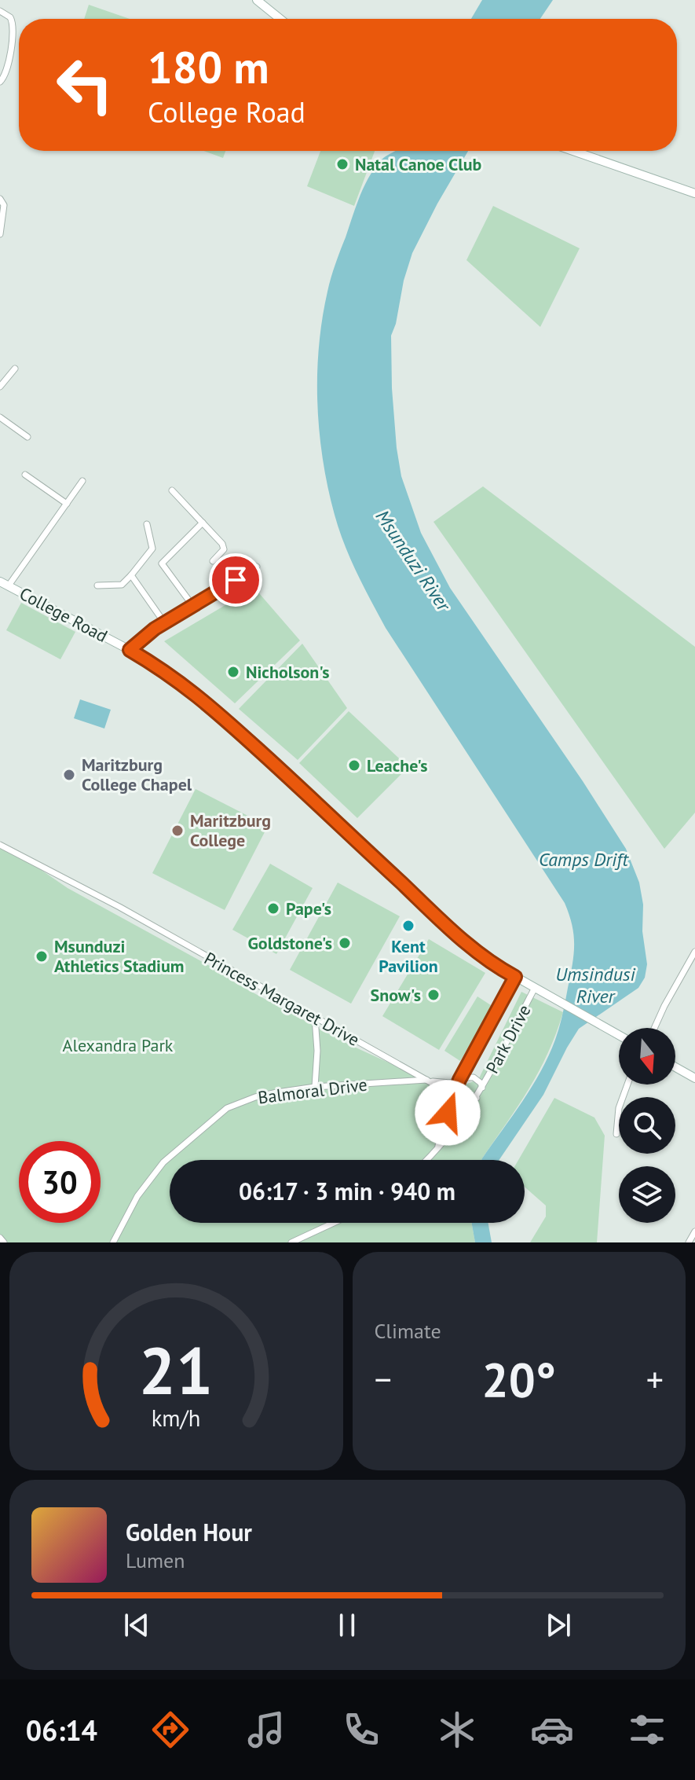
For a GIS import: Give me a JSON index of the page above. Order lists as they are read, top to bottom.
{
  "streets": {
    "street": [
      "College Road",
      "Princess Margaret Drive",
      "Park Drive",
      "Balmoral Drive"
    ]
  },
  "crossings": [
    ["College Road", "Park Drive"],
    ["Princess Margaret Drive", "Park Drive"],
    ["Princess Margaret Drive", "Balmoral Drive"]
  ],
  "water": ["Msunduzi River", "Camps Drift", "Umsindusi River"],
  "parks": ["Alexandra Park"],
  "places": [
    "Natal Canoe Club",
    "Nicholson's",
    "Leache's",
    "Maritzburg College Chapel",
    "Maritzburg College",
    "Pape's",
    "Kent Pavilion",
    "Goldstone's",
    "Msunduzi Athletics Stadium",
    "Snow's"
  ],
  "north": "bottom",
  "page": {
    "turn": ["180 m", "College Road"],
    "limit": "30",
    "trip": "06:17 · 3 min · 940 m",
    "tile": "Climate",
    "heat": ["−", "20°", "+"],
    "song": ["Golden Hour", "Lumen"],
    "tabs": "06:14",
    "gauge": ["21", "km/h"]
  }
}
